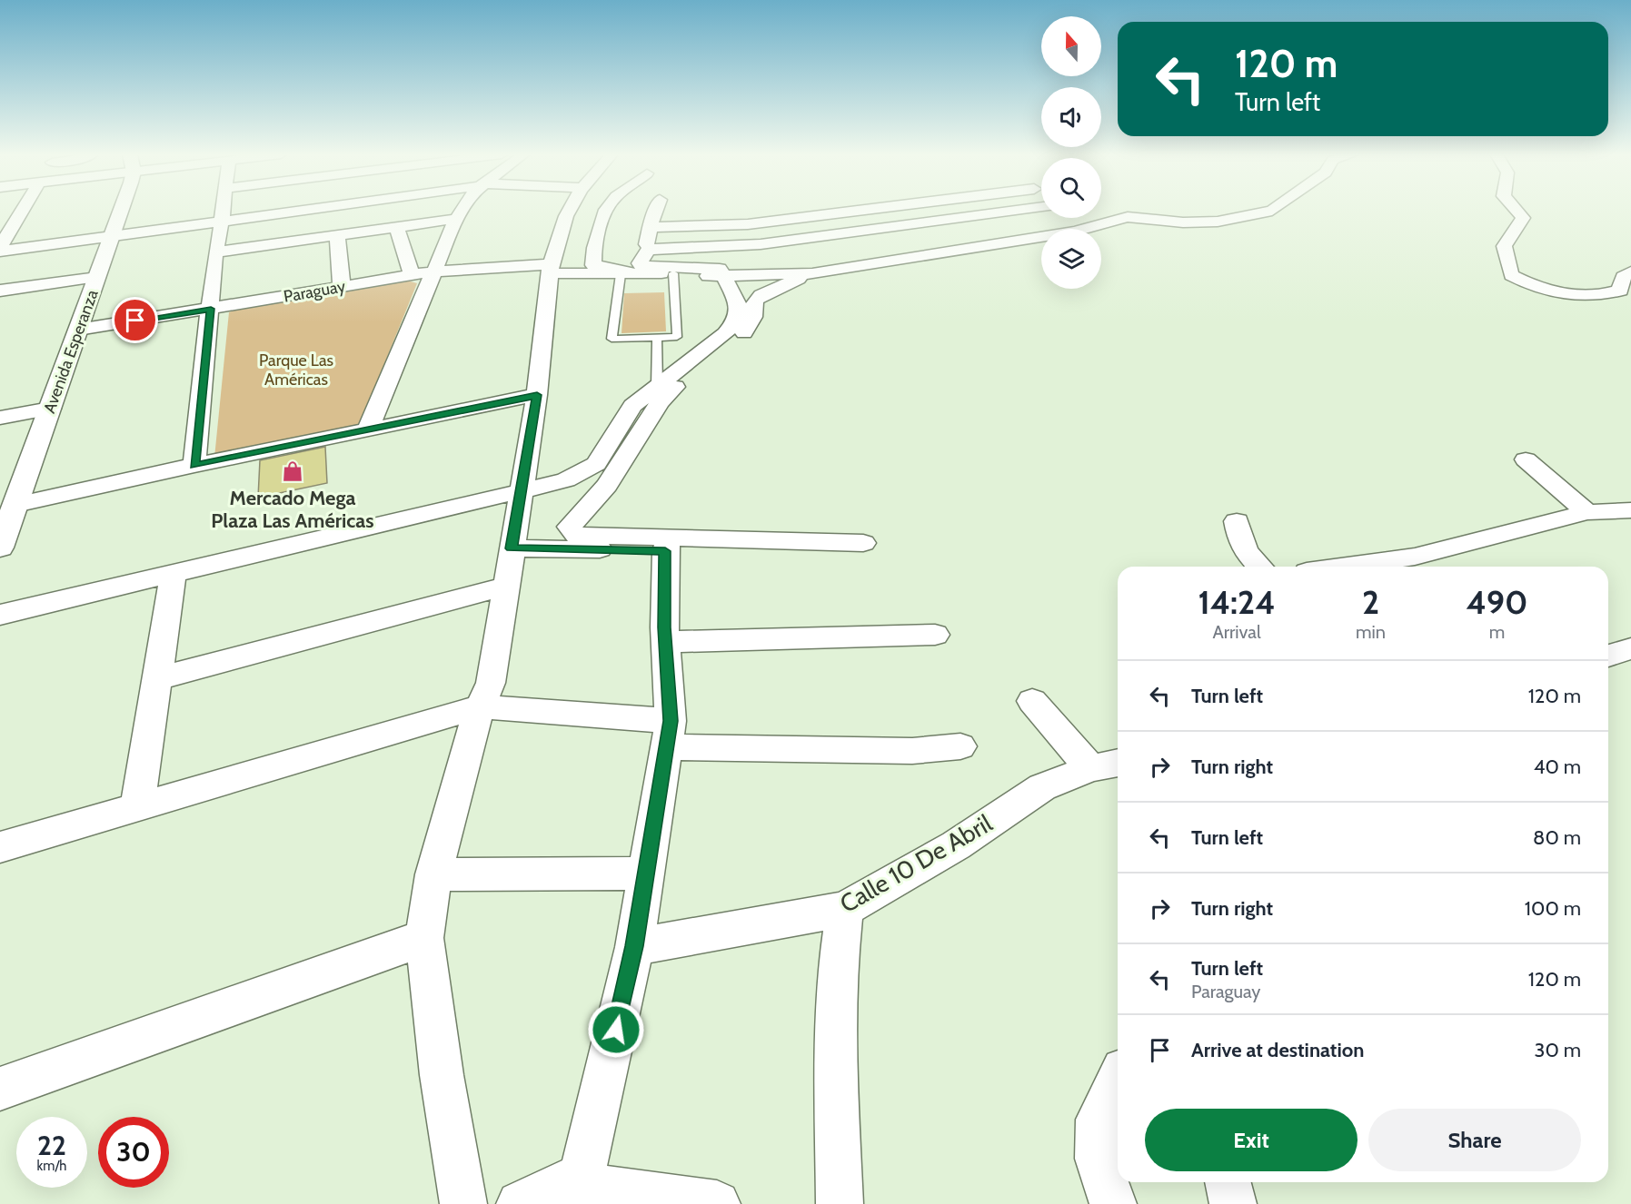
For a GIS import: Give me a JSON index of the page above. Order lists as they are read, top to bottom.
{
  "streets": {
    "street": ["Paraguay", "Avenida Esperanza", "Calle 10 De Abril"]
  },
  "crossings": [
    ["Paraguay", "Avenida Esperanza"]
  ],
  "parks": ["Parque Las Américas"],
  "places": {
    "shop": ["Mercado Mega Plaza Las Américas"]
  },
  "north": "top",
  "page": {
    "turn": ["120 m", "Turn left"],
    "eta": [
      "14:24",
      "Arrival",
      "2",
      "min",
      "490",
      "m"
    ],
    "list": [
      {
        "name": "Turn left",
        "value": "120 m"
      },
      {
        "name": "Turn right",
        "value": "40 m"
      },
      {
        "name": "Turn left",
        "value": "80 m"
      },
      {
        "name": "Turn right",
        "value": "100 m"
      },
      {
        "name": "Turn left",
        "note": "Paraguay",
        "value": "120 m"
      },
      {
        "name": "Arrive at destination",
        "value": "30 m"
      }
    ],
    "buttons": ["Exit", "Share"],
    "speed": "22 km/h",
    "limit": "30"
  }
}
